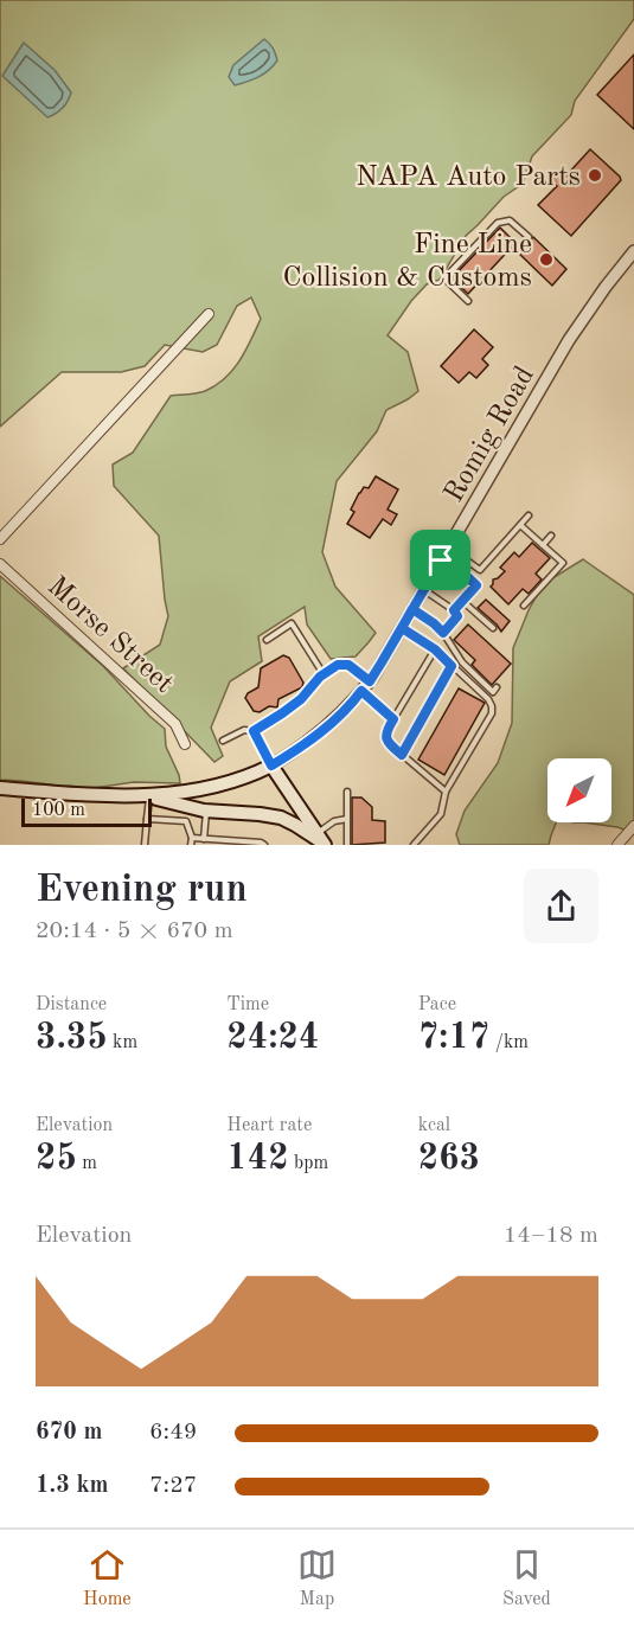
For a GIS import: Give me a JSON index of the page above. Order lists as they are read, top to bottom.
{
  "streets": {
    "street": ["Romig Road", "Morse Street"]
  },
  "places": ["NAPA Auto Parts", "Fine Line Collision & Customs"],
  "scale_bar": "100 m",
  "north": "bottom left",
  "page": {
    "scale": "100 m",
    "heading": ["Evening run", "20:14 · 5 × 670 m"],
    "stats": [
      ["Distance", "3.35 km"],
      ["Time", "24:24"],
      ["Pace", "7:17 /km"],
      ["Elevation", "25 m"],
      ["Heart rate", "142 bpm"],
      ["kcal", "263"]
    ],
    "chart": ["Elevation", "14–18 m"],
    "list": [
      {
        "name": "670 m",
        "note": "6:49"
      },
      {
        "name": "1.3 km",
        "note": "7:27"
      }
    ],
    "tabs": ["Home", "Map", "Saved"]
  }
}
